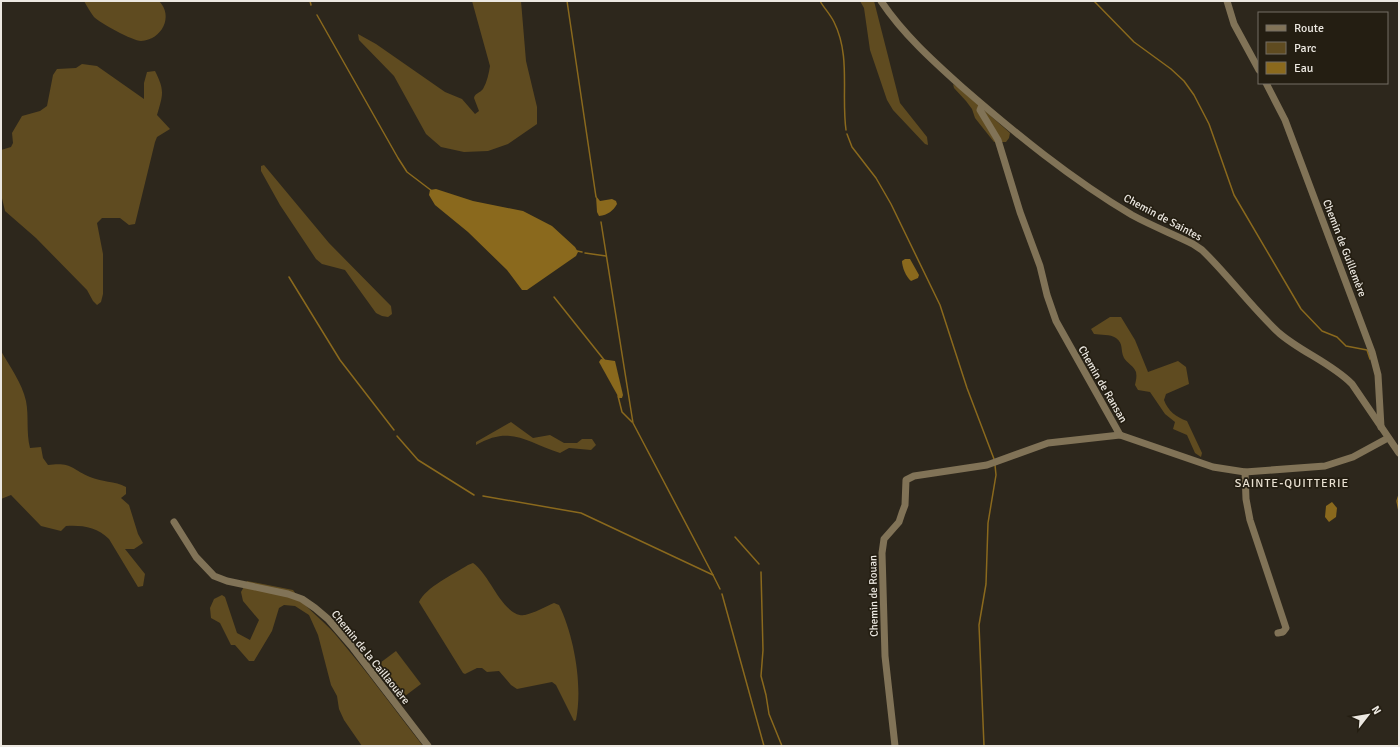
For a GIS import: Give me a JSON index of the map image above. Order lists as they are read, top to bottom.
{
  "streets": {
    "street": [
      "Chemin de Saintes",
      "Chemin de Guillemère",
      "Chemin de Ransan",
      "Chemin de Rouan",
      "Chemin de la Caillaouère"
    ]
  },
  "crossings": [
    ["Chemin de Saintes", "Chemin de Guillemère"],
    ["Chemin de Saintes", "Chemin de Ransan"],
    ["Chemin de Ransan", "Chemin de Rouan"]
  ],
  "districts": ["SAINTE-QUITTERIE"],
  "legend": ["Route", "Parc", "Eau"],
  "north": "top right"
}
